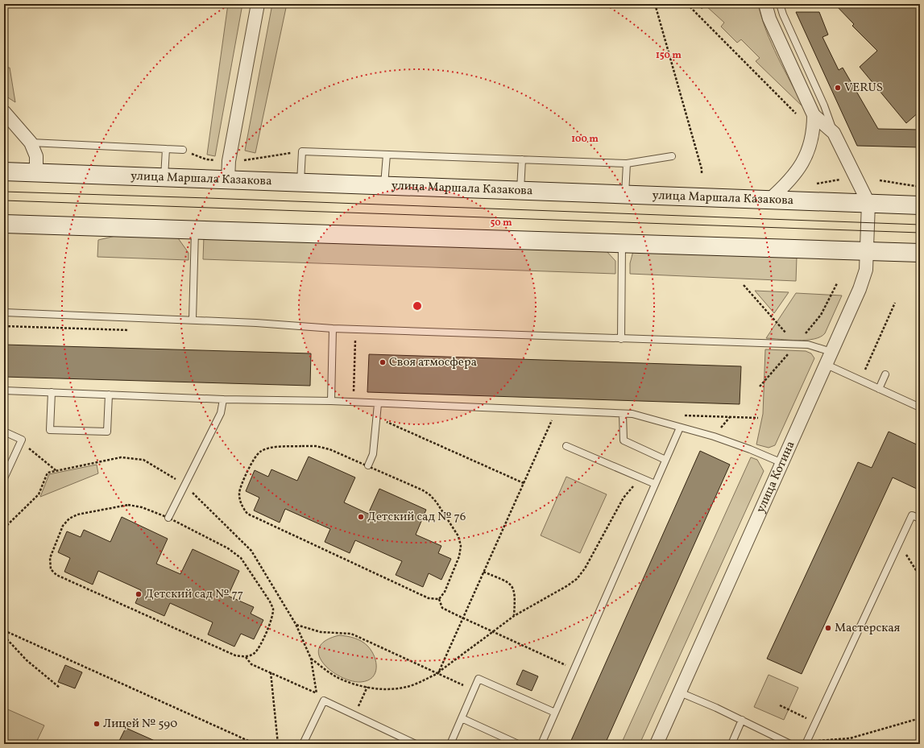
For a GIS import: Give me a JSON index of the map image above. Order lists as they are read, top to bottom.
{
  "streets": {
    "main road": ["улица Маршала Казакова"],
    "street": ["улица Котина"]
  },
  "crossings": [
    ["улица Маршала Казакова", "улица Котина"]
  ],
  "places": [
    "VERUS",
    "Своя атмосфера",
    "Детский сад № 76",
    "Детский сад № 77",
    "Мастерская",
    "Лицей № 590"
  ],
  "rings": ["150 m", "100 m", "50 m"]
}
